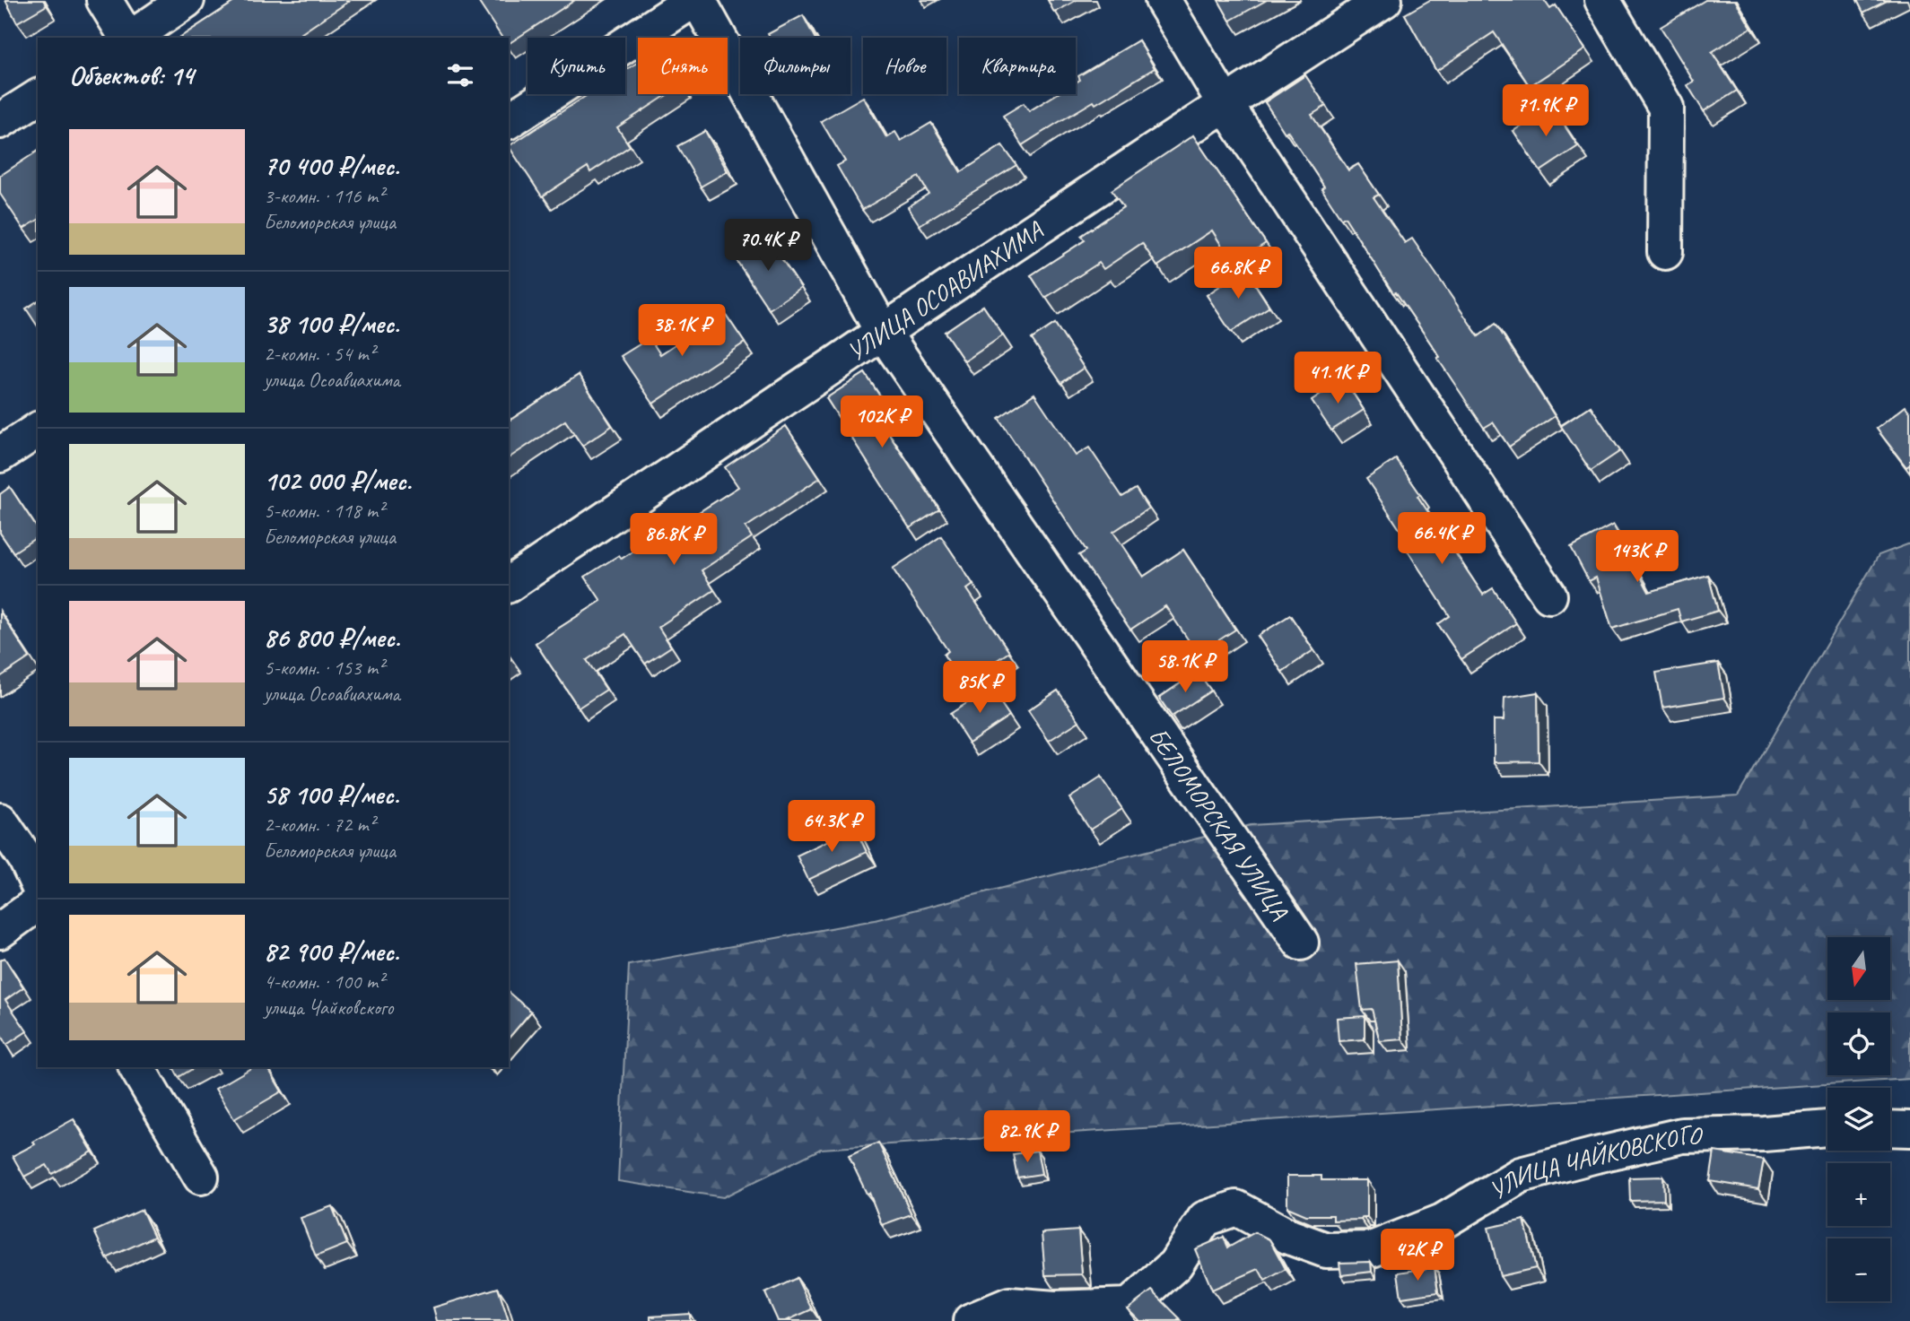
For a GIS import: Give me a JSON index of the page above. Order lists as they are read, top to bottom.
{
  "streets": {
    "street": ["УЛИЦА ОСОАВИАХИМА", "БЕЛОМОРСКАЯ УЛИЦА", "УЛИЦА ЧАЙКОВСКОГО"]
  },
  "crossings": [
    ["УЛИЦА ОСОАВИАХИМА", "БЕЛОМОРСКАЯ УЛИЦА"]
  ],
  "north": "bottom",
  "page": {
    "chip": [
      "Купить",
      "Снять",
      "Фильтры",
      "Новое",
      "Квартира"
    ],
    "heading": "Объектов: 14",
    "price": [
      "71.9K ₽",
      "70.4K ₽",
      "66.8K ₽",
      "38.1K ₽",
      "41.1K ₽",
      "102K ₽",
      "66.4K ₽",
      "86.8K ₽",
      "143K ₽",
      "58.1K ₽",
      "85K ₽",
      "64.3K ₽",
      "82.9K ₽",
      "42K ₽"
    ],
    "list": [
      {
        "name": "70 400 ₽/мес.",
        "note": "3-комн. · 116 m² · Беломорская улица"
      },
      {
        "name": "38 100 ₽/мес.",
        "note": "2-комн. · 54 m² · улица Осоавиахима"
      },
      {
        "name": "102 000 ₽/мес.",
        "note": "5-комн. · 118 m² · Беломорская улица"
      },
      {
        "name": "86 800 ₽/мес.",
        "note": "5-комн. · 153 m² · улица Осоавиахима"
      },
      {
        "name": "58 100 ₽/мес.",
        "note": "2-комн. · 72 m² · Беломорская улица"
      },
      {
        "name": "82 900 ₽/мес.",
        "note": "4-комн. · 100 m² · улица Чайковского"
      }
    ],
    "map_buttons": ["+", "−"]
  }
}
